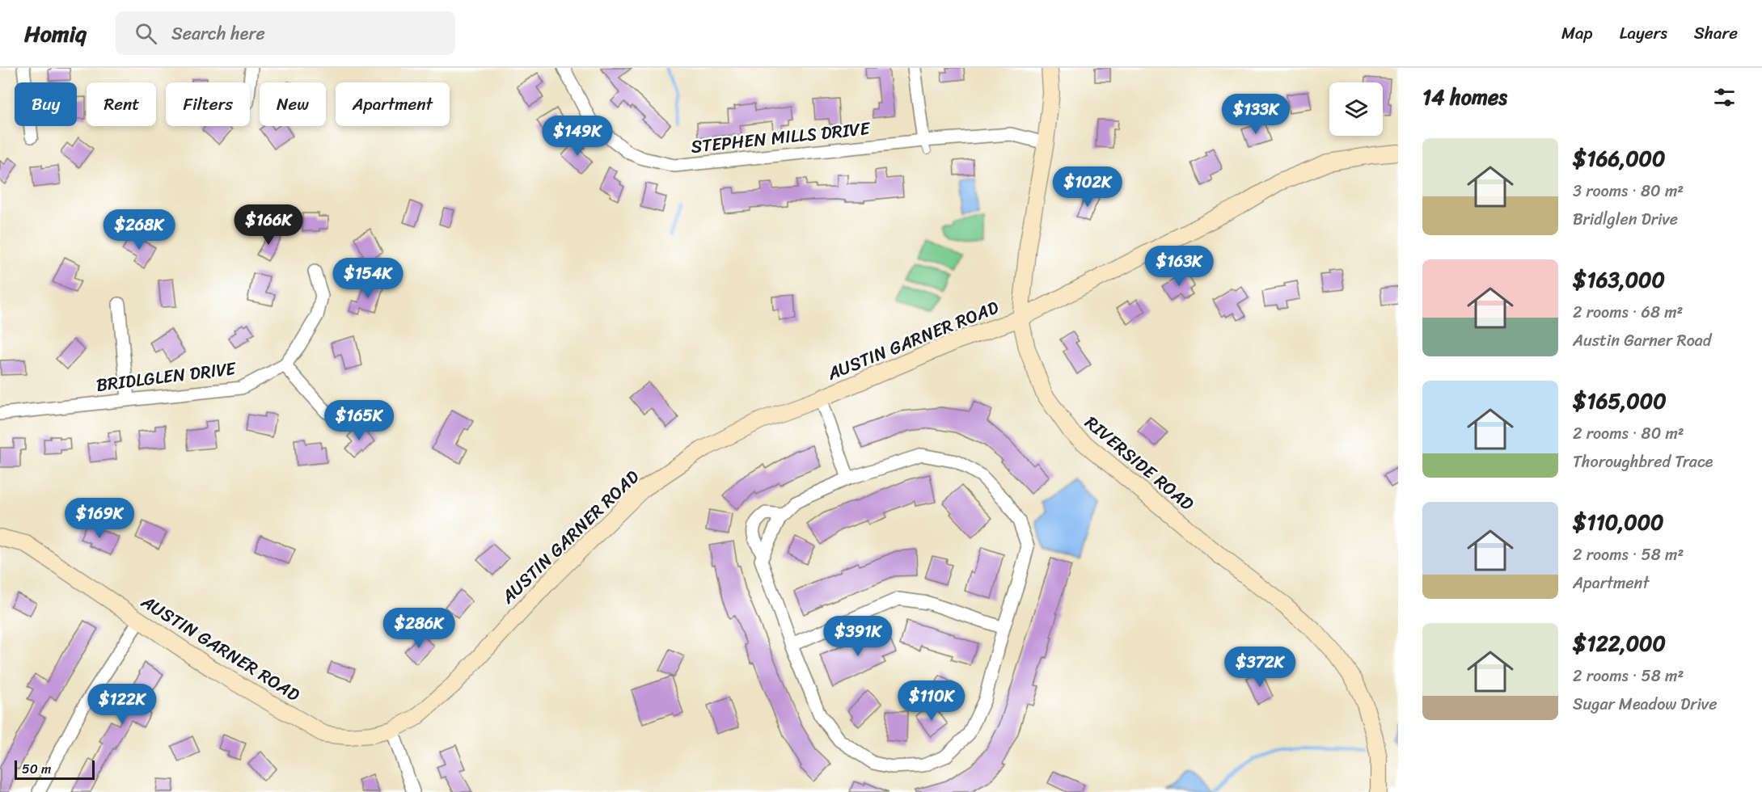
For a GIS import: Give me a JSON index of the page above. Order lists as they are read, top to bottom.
{
  "streets": {
    "street": [
      "STEPHEN MILLS DRIVE",
      "AUSTIN GARNER ROAD",
      "BRIDLGLEN DRIVE",
      "RIVERSIDE ROAD"
    ]
  },
  "crossings": [
    ["STEPHEN MILLS DRIVE", "RIVERSIDE ROAD"],
    ["AUSTIN GARNER ROAD", "RIVERSIDE ROAD"]
  ],
  "scale_bar": "50 m",
  "page": {
    "header": "Homiq",
    "search": "Search here",
    "nav": ["Map", "Layers", "Share"],
    "heading": "14 homes",
    "chip": [
      "Buy",
      "Rent",
      "Filters",
      "New",
      "Apartment"
    ],
    "price": [
      "$133K",
      "$149K",
      "$102K",
      "$166K",
      "$268K",
      "$163K",
      "$154K",
      "$165K",
      "$169K",
      "$286K",
      "$391K",
      "$372K",
      "$110K",
      "$122K"
    ],
    "list": [
      {
        "name": "$166,000",
        "note": "3 rooms · 80 m² · Bridlglen Drive"
      },
      {
        "name": "$163,000",
        "note": "2 rooms · 68 m² · Austin Garner Road"
      },
      {
        "name": "$165,000",
        "note": "2 rooms · 80 m² · Thoroughbred Trace"
      },
      {
        "name": "$110,000",
        "note": "2 rooms · 58 m² · Apartment"
      },
      {
        "name": "$122,000",
        "note": "2 rooms · 58 m² · Sugar Meadow Drive"
      }
    ],
    "scale": "50 m"
  }
}
